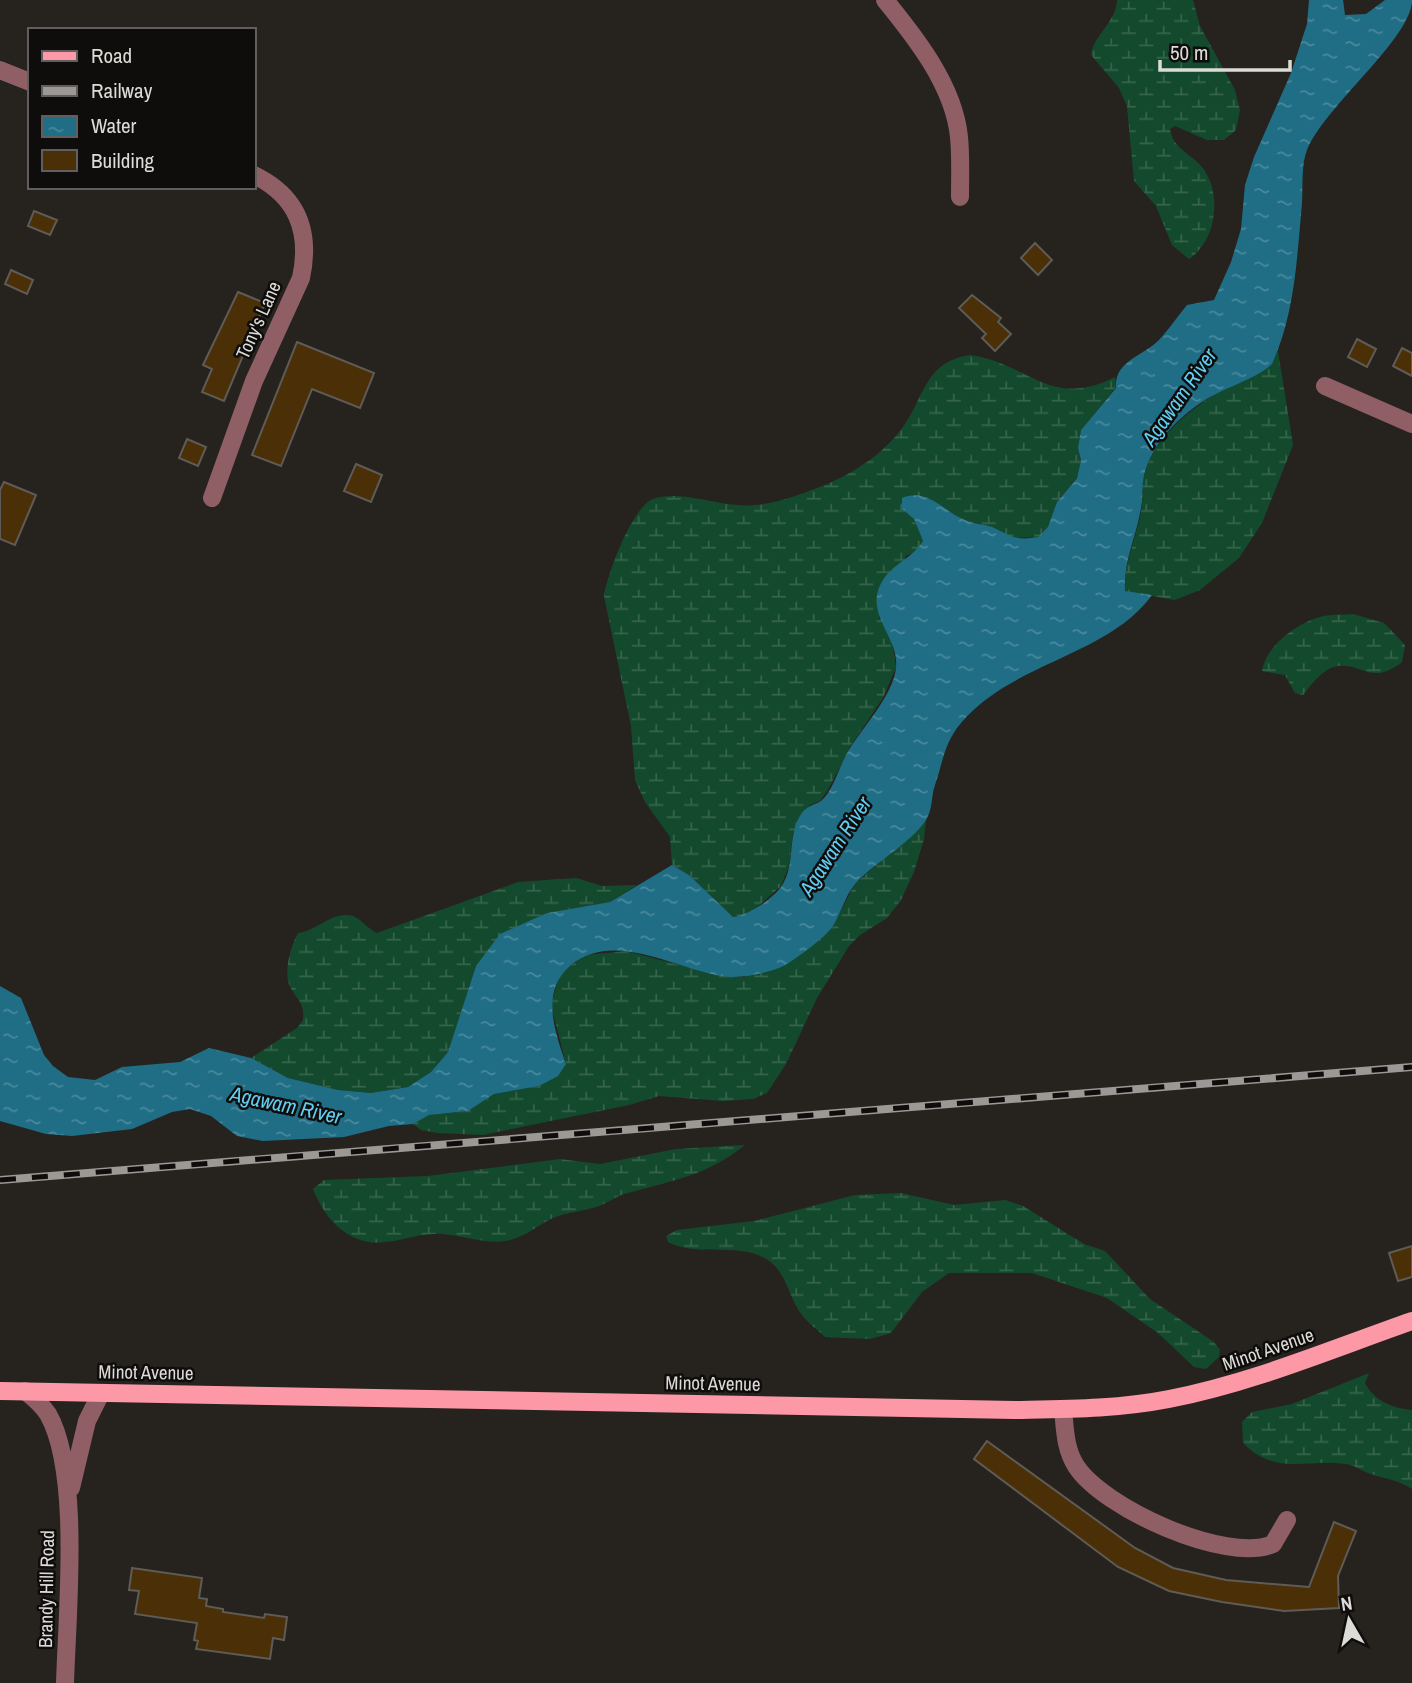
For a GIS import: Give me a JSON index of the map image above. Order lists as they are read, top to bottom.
{
  "streets": {
    "main road": ["Minot Avenue"],
    "street": ["Tony's Lane", "Brandy Hill Road"]
  },
  "crossings": [
    ["Minot Avenue", "Brandy Hill Road"]
  ],
  "water": ["Agawam River"],
  "legend": [
    "Road",
    "Railway",
    "Water",
    "Building"
  ],
  "scale_bar": "50 m",
  "north": "top"
}
